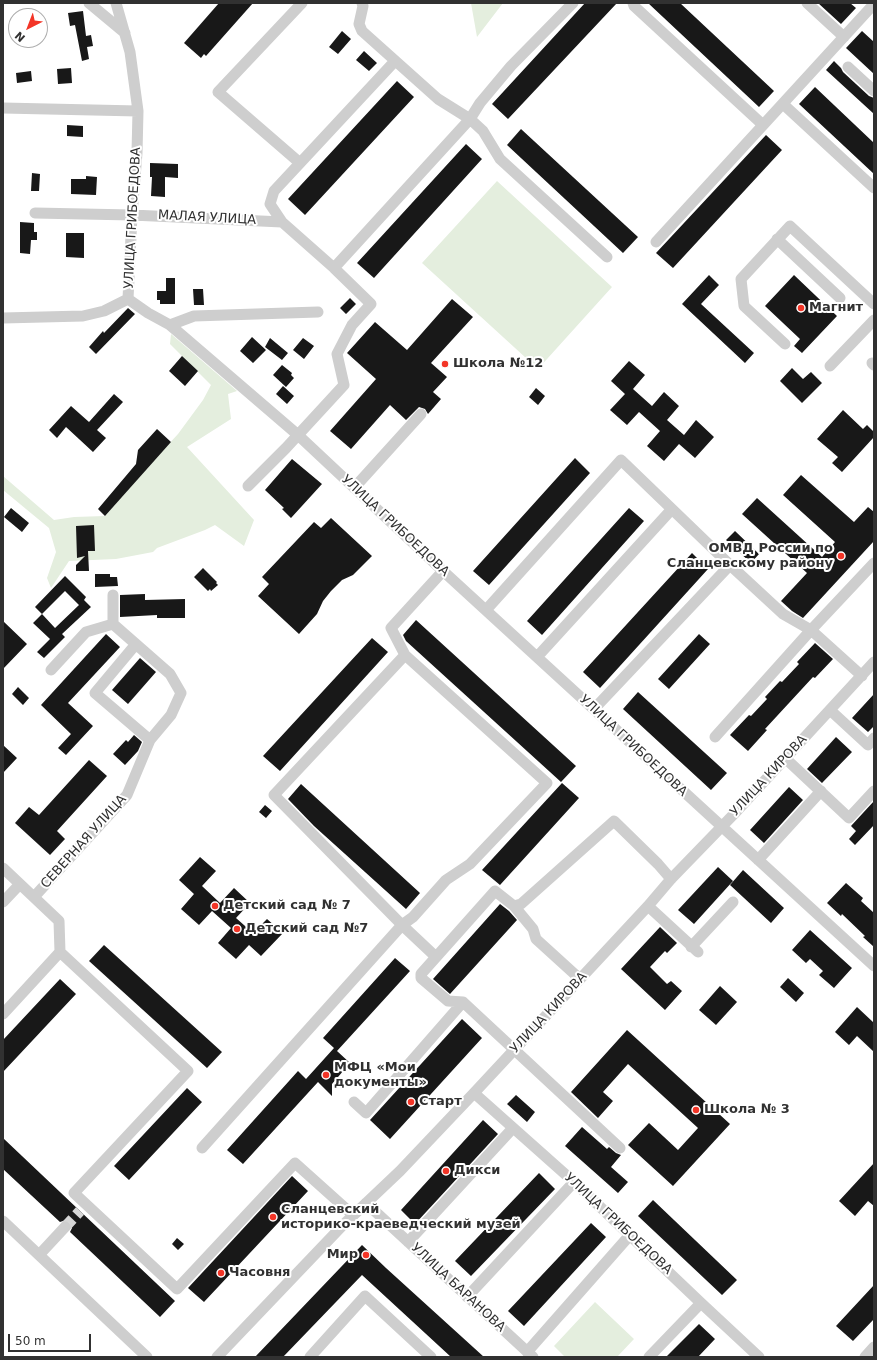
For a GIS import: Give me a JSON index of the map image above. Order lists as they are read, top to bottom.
{
  "streets": {
    "street": [
      "УЛИЦА ГРИБОЕДОВА",
      "МАЛАЯ УЛИЦА",
      "УЛИЦА КИРОВА",
      "СЕВЕРНАЯ УЛИЦА",
      "УЛИЦА БАРАНОВА"
    ]
  },
  "crossings": [
    ["УЛИЦА ГРИБОЕДОВА", "МАЛАЯ УЛИЦА"],
    ["УЛИЦА ГРИБОЕДОВА", "УЛИЦА КИРОВА"],
    ["УЛИЦА КИРОВА", "УЛИЦА БАРАНОВА"]
  ],
  "places": [
    "Магнит",
    "Школа №12",
    "ОМВД России по Сланцевскому району",
    "Детский сад № 7",
    "Детский сад №7",
    "МФЦ «Мои документы»",
    "Старт",
    "Школа № 3",
    "Дикси",
    "Сланцевский историко-краеведческий музей",
    "Мир",
    "Часовня"
  ],
  "scale_bar": "50 m",
  "north": "bottom left"
}
